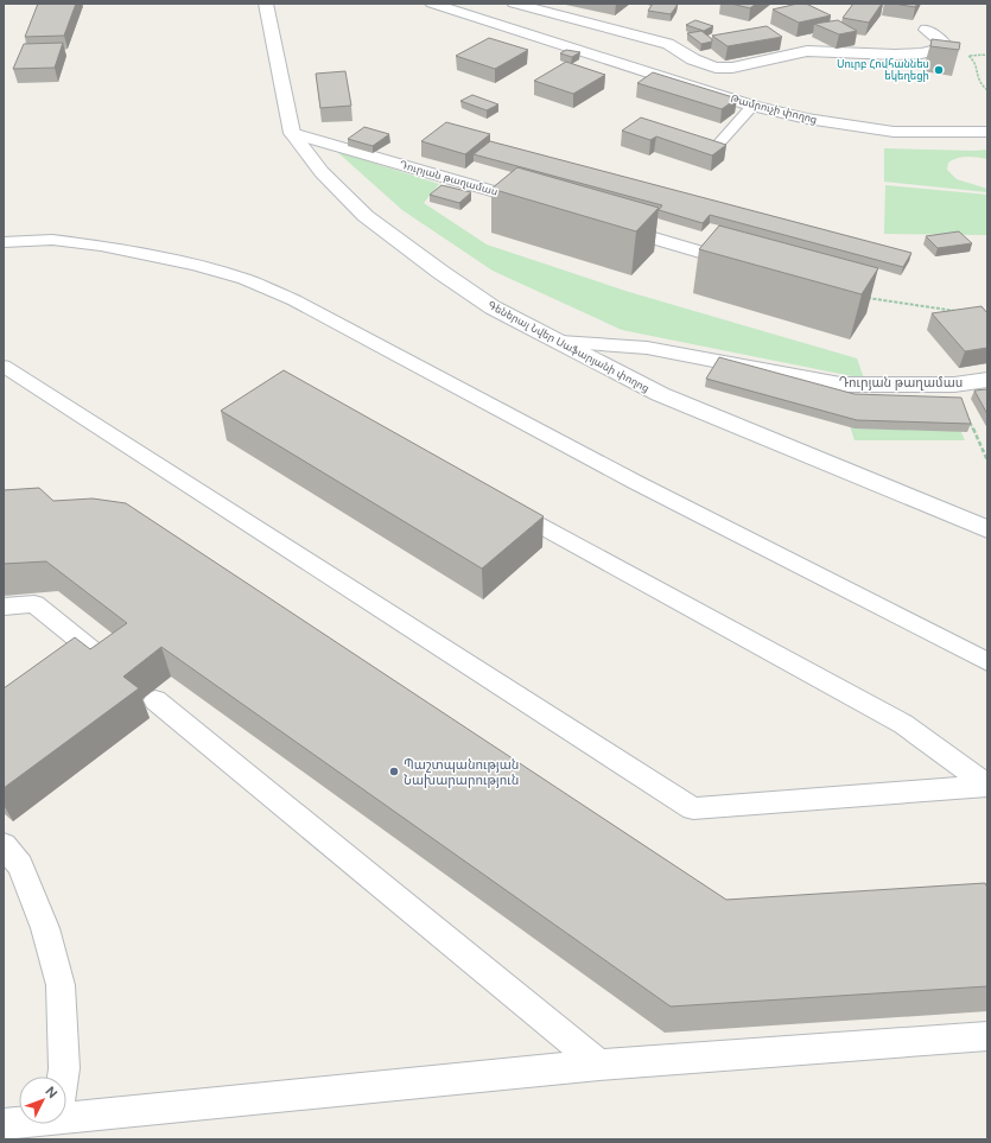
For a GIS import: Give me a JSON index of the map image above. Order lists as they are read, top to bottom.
{
  "streets": {
    "street": ["Թամրուչի փողոց", "Դուրյան թաղամաս", "Գեներալ Նվեր Սաֆարյանի փողոց"]
  },
  "crossings": [
    ["Դուրյան թաղամաս", "Գեներալ Նվեր Սաֆարյանի փողոց"]
  ],
  "places": ["Սուրբ Հովհաննես եկեղեցի", "Պաշտպանության Նախարարություն"],
  "north": "top right"
}
